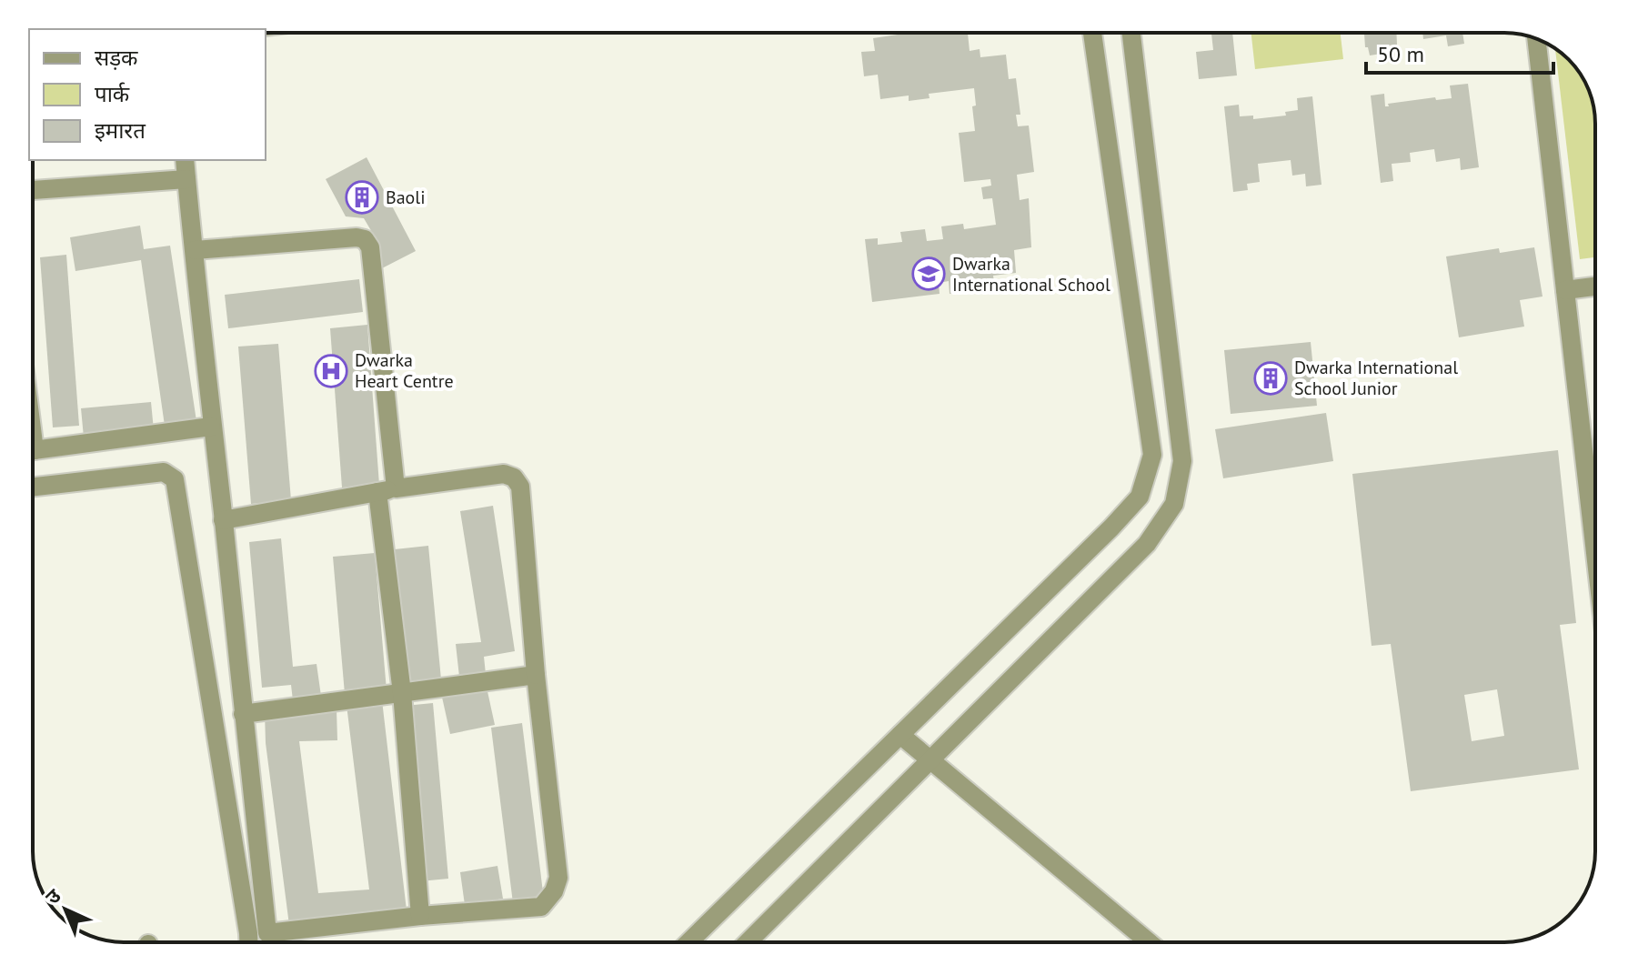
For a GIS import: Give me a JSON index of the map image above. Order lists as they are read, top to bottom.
{
  "places": {
    "building": ["Baoli", "Dwarka International School Junior"],
    "school or university": ["Dwarka International School"],
    "hospital": ["Dwarka Heart Centre"]
  },
  "legend": ["सड़क", "पार्क", "इमारत"],
  "scale_bar": "50 m",
  "north": "top left"
}
